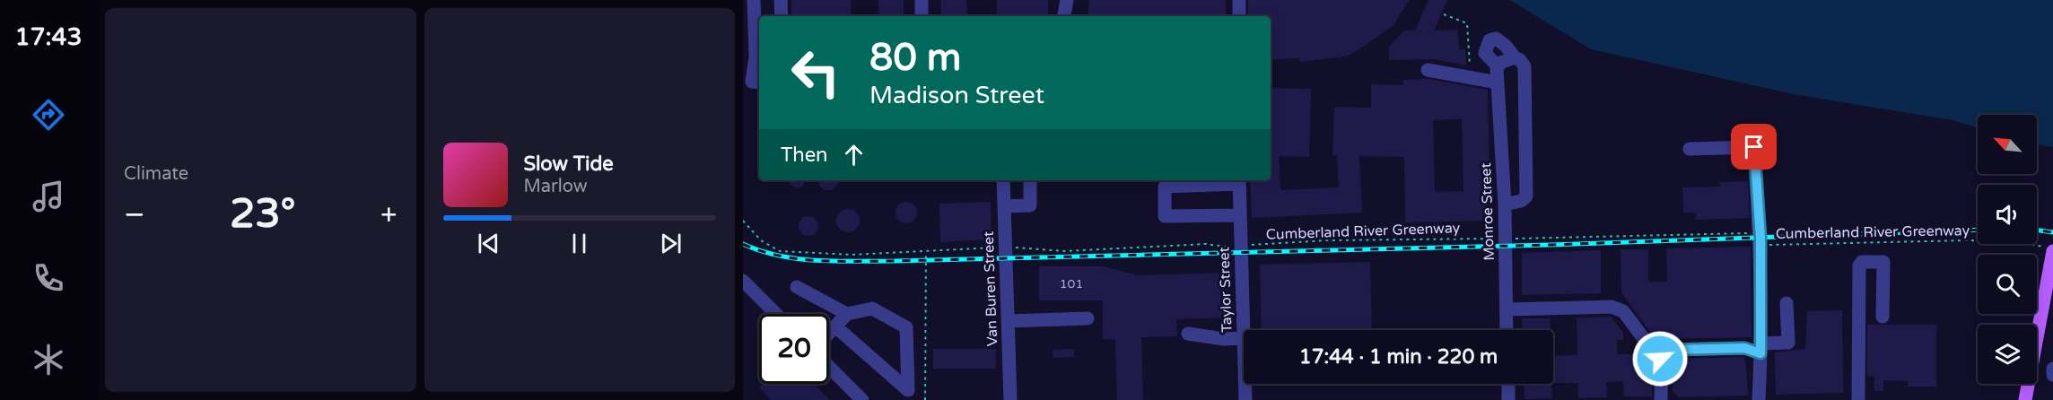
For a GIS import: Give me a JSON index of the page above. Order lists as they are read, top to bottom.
{
  "streets": {
    "street": ["Monroe Street", "Van Buren Street", "Taylor Street"],
    "path": ["Cumberland River Greenway"]
  },
  "crossings": [
    ["Monroe Street", "Cumberland River Greenway"],
    ["Cumberland River Greenway", "Van Buren Street"],
    ["Cumberland River Greenway", "Taylor Street"]
  ],
  "house_numbers": ["101"],
  "north": "top left",
  "page": {
    "tabs": "17:43",
    "tile": "Climate",
    "turn": ["80 m", "Madison Street"],
    "then": "Then",
    "song": ["Slow Tide", "Marlow"],
    "heat": ["−", "23°", "+"],
    "limit": "20",
    "trip": "17:44 · 1 min · 220 m"
  }
}
